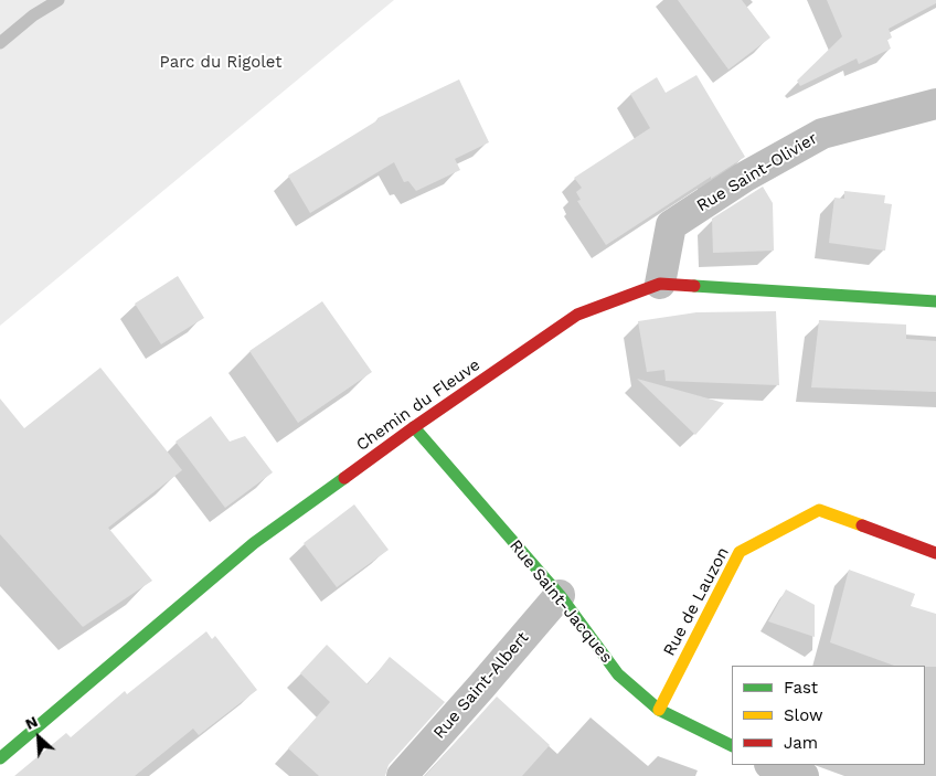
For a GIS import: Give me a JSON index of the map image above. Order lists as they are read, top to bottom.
{
  "streets": {
    "street": [
      "Rue Saint-Olivier",
      "Chemin du Fleuve",
      "Rue Saint-Jacques",
      "Rue de Lauzon",
      "Rue Saint-Albert"
    ]
  },
  "crossings": [
    ["Rue Saint-Olivier", "Chemin du Fleuve"],
    ["Chemin du Fleuve", "Rue Saint-Jacques"],
    ["Rue Saint-Jacques", "Rue de Lauzon"],
    ["Rue Saint-Jacques", "Rue Saint-Albert"]
  ],
  "parks": ["Parc du Rigolet"],
  "legend": ["Fast", "Slow", "Jam"],
  "north": "top left"
}
